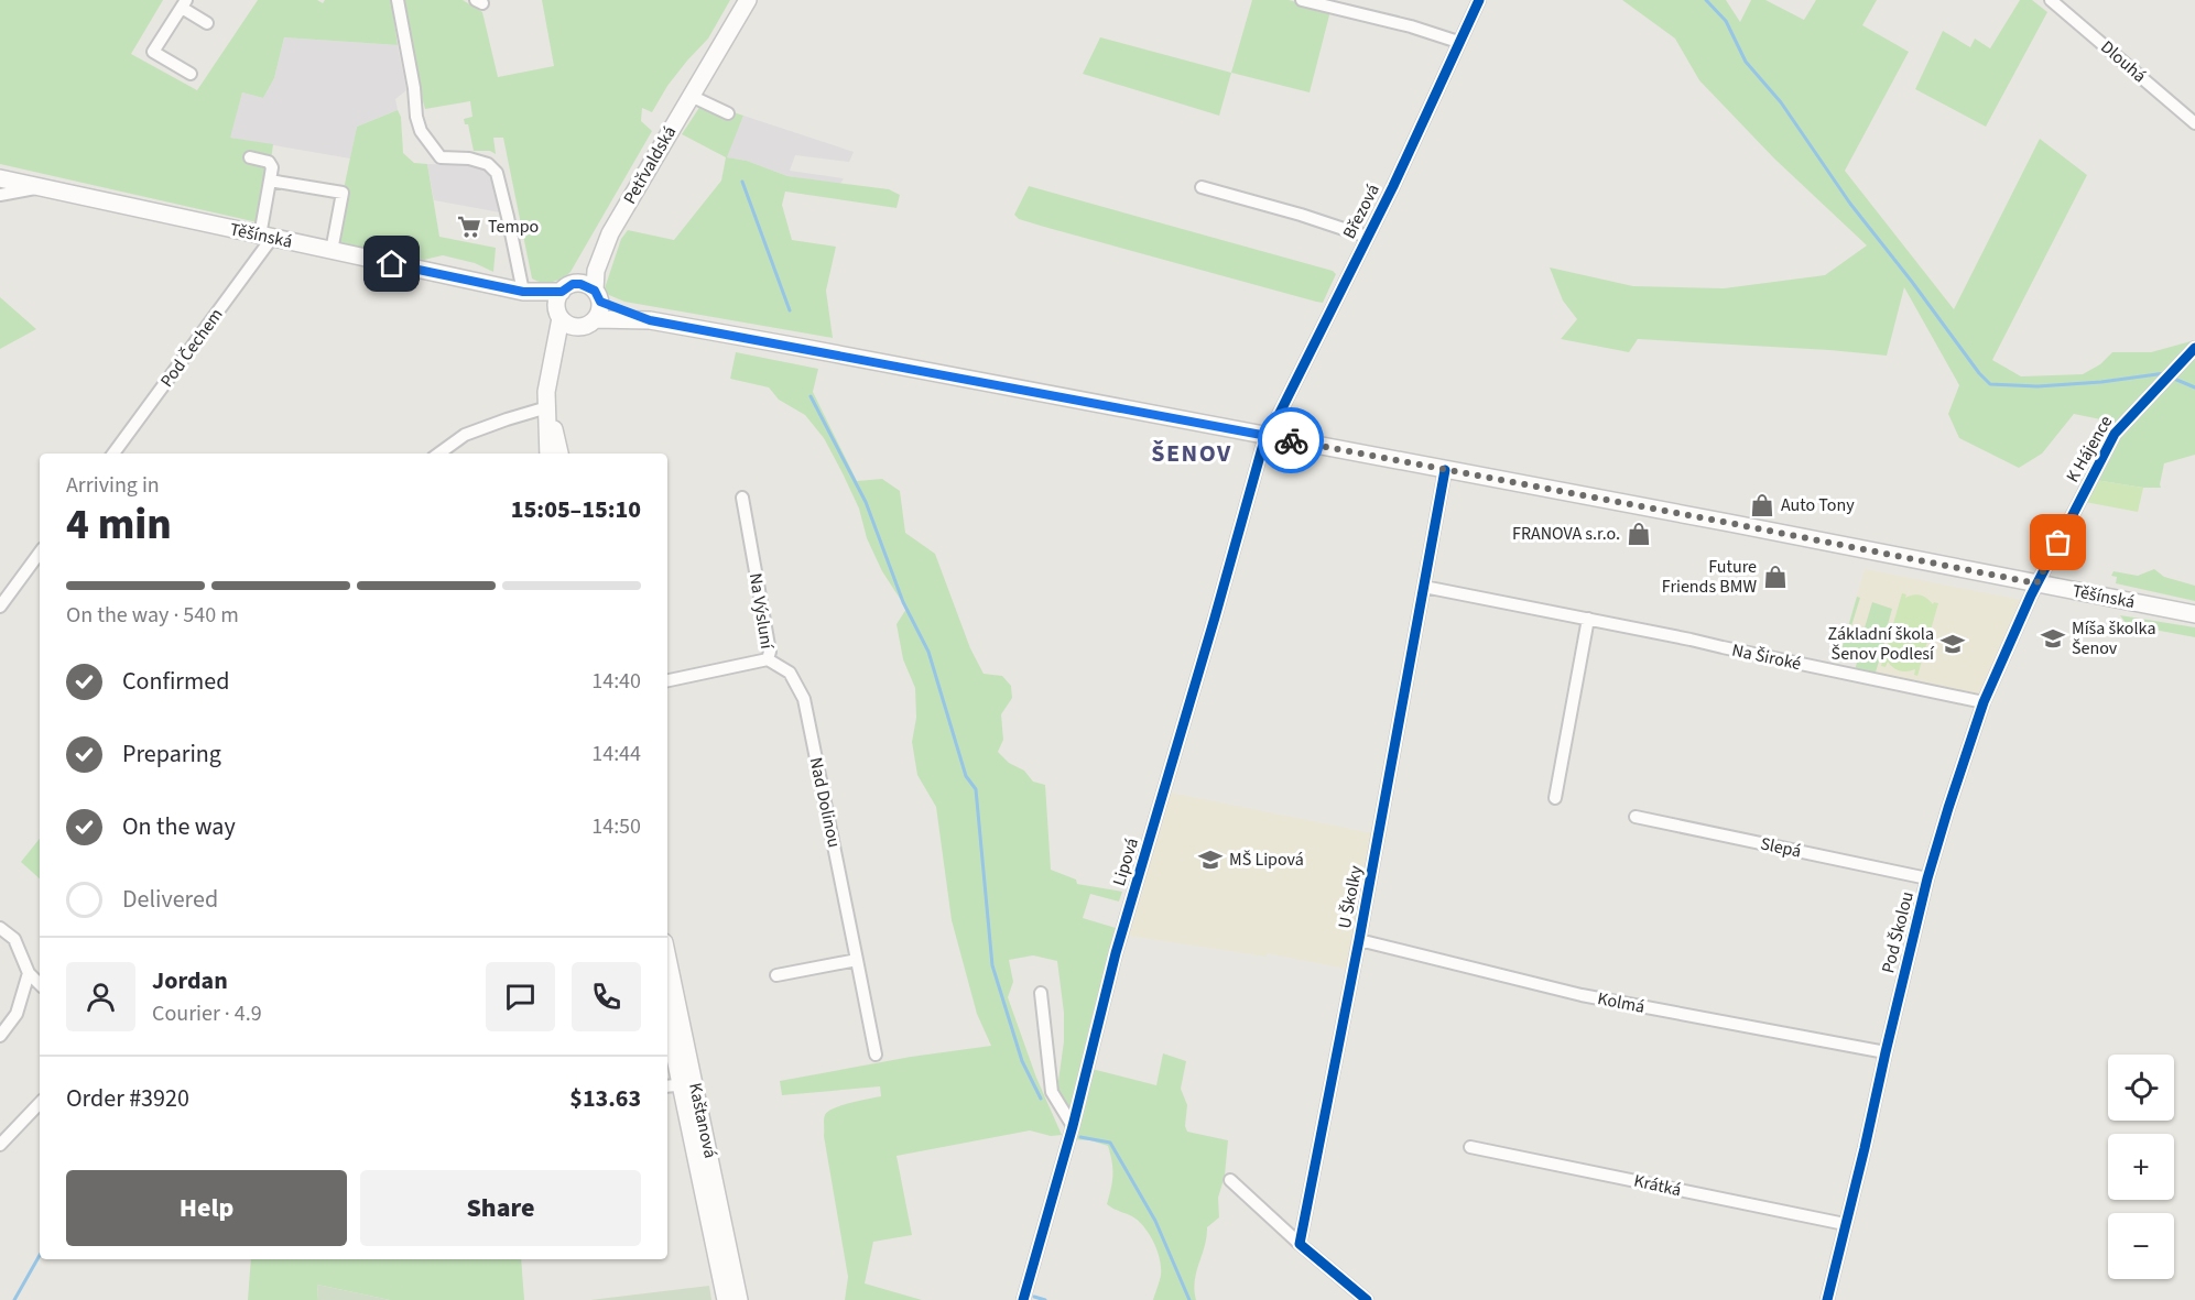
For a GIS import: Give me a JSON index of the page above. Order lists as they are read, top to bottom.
{
  "streets": {
    "main road": ["Petřvaldská", "Těšínská", "Kaštanová"],
    "street": [
      "Dlouhá",
      "Březová",
      "Pod Čechem",
      "K Hájence",
      "Na Výsluní",
      "Na Široké",
      "Nad Dolinou",
      "Slepá",
      "Lipová",
      "U Školky",
      "Pod Školou",
      "Kolmá",
      "Krátká"
    ]
  },
  "crossings": [
    ["Petřvaldská", "Těšínská"],
    ["Březová", "Těšínská"],
    ["Březová", "Lipová"],
    ["Těšínská", "Pod Čechem"],
    ["Těšínská", "K Hájence"],
    ["Těšínská", "Lipová"],
    ["Těšínská", "U Školky"],
    ["Těšínská", "Pod Školou"],
    ["K Hájence", "Pod Školou"],
    ["Na Výsluní", "Nad Dolinou"],
    ["Na Široké", "U Školky"],
    ["Na Široké", "Pod Školou"],
    ["Slepá", "Pod Školou"],
    ["U Školky", "Kolmá"],
    ["Pod Školou", "Kolmá"],
    ["Pod Školou", "Krátká"]
  ],
  "districts": ["ŠENOV"],
  "places": {
    "supermarket": ["Tempo"],
    "shop": ["Auto Tony", "FRANOVA s.r.o.", "Future Friends BMW"],
    "school or university": ["Míša školka Šenov", "Základní škola Šenov Podlesí", "MŠ Lipová"]
  },
  "page": {
    "heading": ["4 min", "Arriving in", "15:05–15:10"],
    "panel": [
      "Jordan",
      "Courier · 4.9",
      "Order #3920",
      "$13.63"
    ],
    "bar": "On the way · 540 m",
    "list": [
      ["Confirmed", "14:40"],
      ["Preparing", "14:44"],
      ["On the way", "14:50"],
      "Delivered"
    ],
    "map_buttons": ["+", "−"],
    "buttons": ["Help", "Share"]
  }
}
